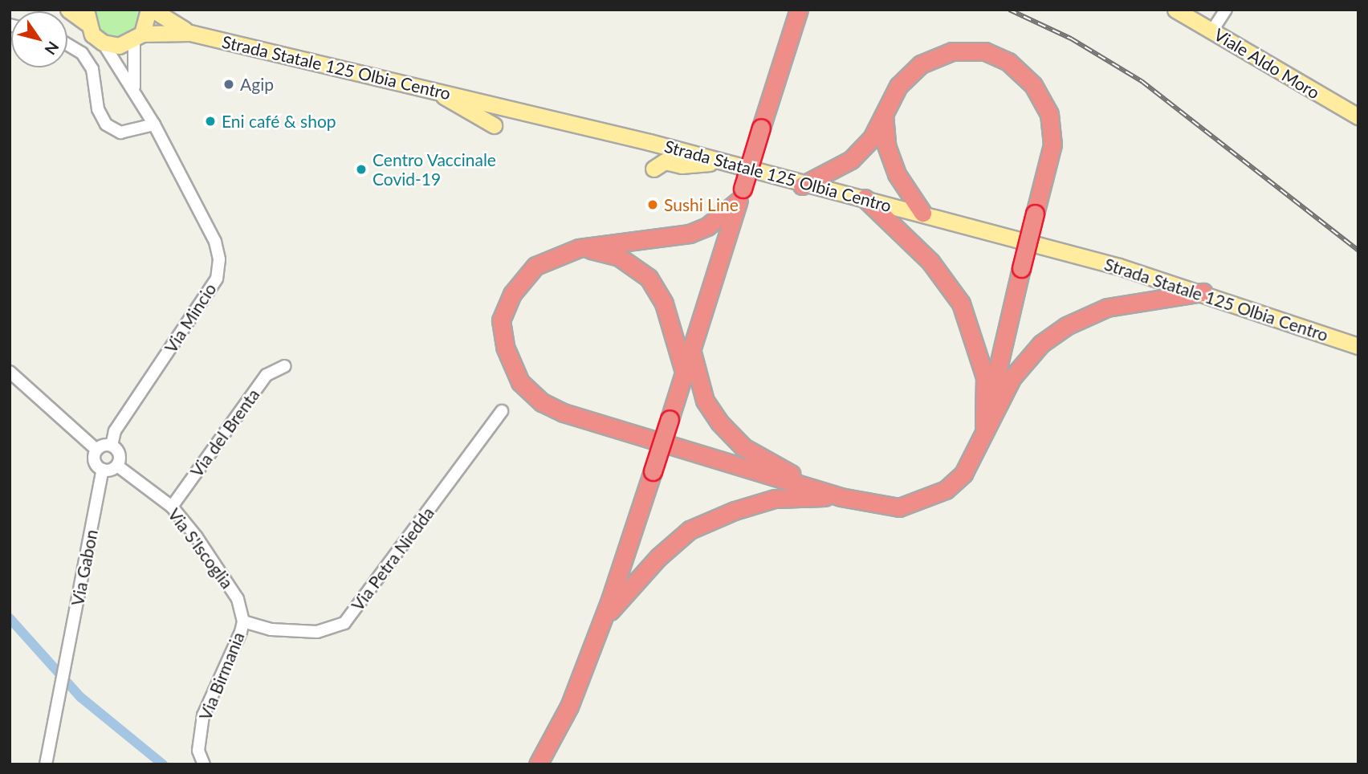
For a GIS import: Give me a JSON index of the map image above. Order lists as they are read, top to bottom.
{
  "streets": {
    "main road": ["Viale Aldo Moro", "Strada Statale 125 Olbia Centro"],
    "street": [
      "Via Mincio",
      "Via del Brenta",
      "Via S'Iscoglia",
      "Via Petra Niedda",
      "Via Gabon",
      "Via Birmania"
    ]
  },
  "crossings": [
    ["Strada Statale 125 Olbia Centro", "Via Mincio"],
    ["Via Mincio", "Via S'Iscoglia"],
    ["Via Mincio", "Via Gabon"],
    ["Via del Brenta", "Via S'Iscoglia"],
    ["Via S'Iscoglia", "Via Petra Niedda"],
    ["Via S'Iscoglia", "Via Gabon"],
    ["Via S'Iscoglia", "Via Birmania"],
    ["Via Petra Niedda", "Via Birmania"]
  ],
  "places": [
    "Agip",
    "Eni café & shop",
    "Centro Vaccinale Covid-19",
    "Sushi Line"
  ],
  "north": "bottom right"
}
